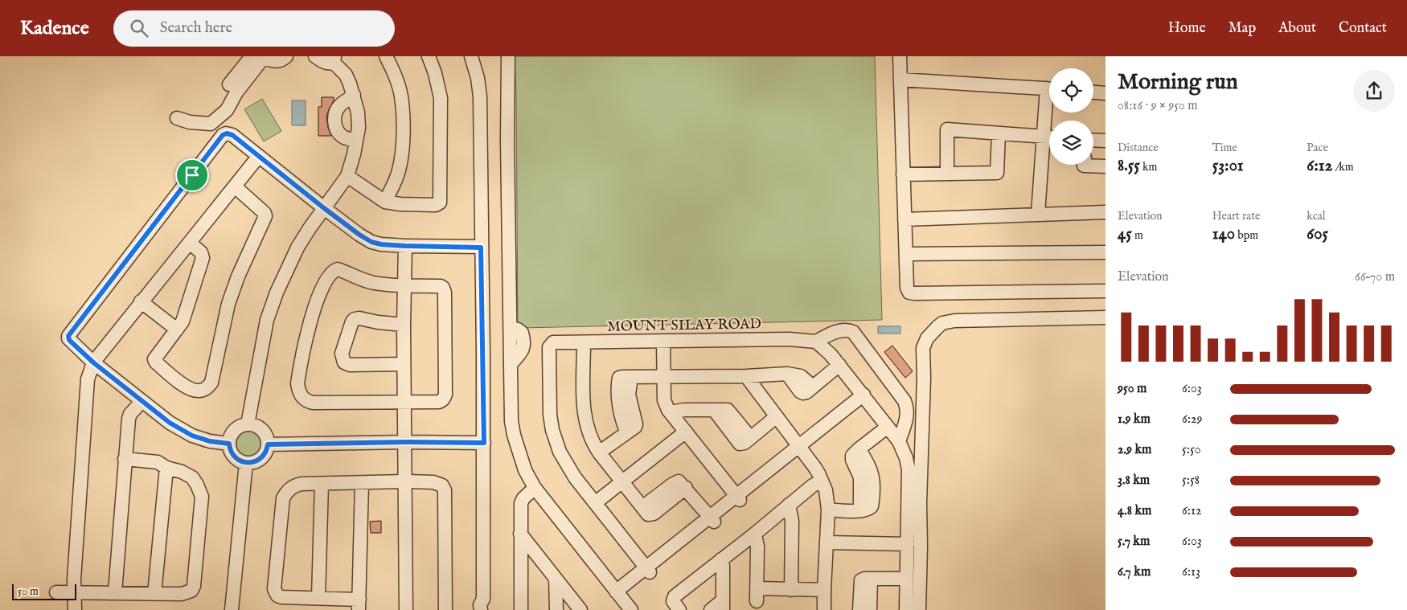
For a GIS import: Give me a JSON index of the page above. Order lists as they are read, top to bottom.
{
  "streets": {
    "street": ["MOUNT SILAY ROAD"]
  },
  "scale_bar": "50 m",
  "page": {
    "header": "Kadence",
    "search": "Search here",
    "nav": [
      "Home",
      "Map",
      "About",
      "Contact"
    ],
    "heading": ["Morning run", "08:16 · 9 × 950 m"],
    "stats": [
      ["Distance", "8.55 km"],
      ["Time", "53:01"],
      ["Pace", "6:12 /km"],
      ["Elevation", "45 m"],
      ["Heart rate", "140 bpm"],
      ["kcal", "605"]
    ],
    "chart": ["Elevation", "66–70 m"],
    "list": [
      {
        "name": "950 m",
        "note": "6:03"
      },
      {
        "name": "1.9 km",
        "note": "6:29"
      },
      {
        "name": "2.9 km",
        "note": "5:50"
      },
      {
        "name": "3.8 km",
        "note": "5:58"
      },
      {
        "name": "4.8 km",
        "note": "6:12"
      },
      {
        "name": "5.7 km",
        "note": "6:03"
      },
      {
        "name": "6.7 km",
        "note": "6:13"
      }
    ],
    "scale": "50 m"
  }
}
